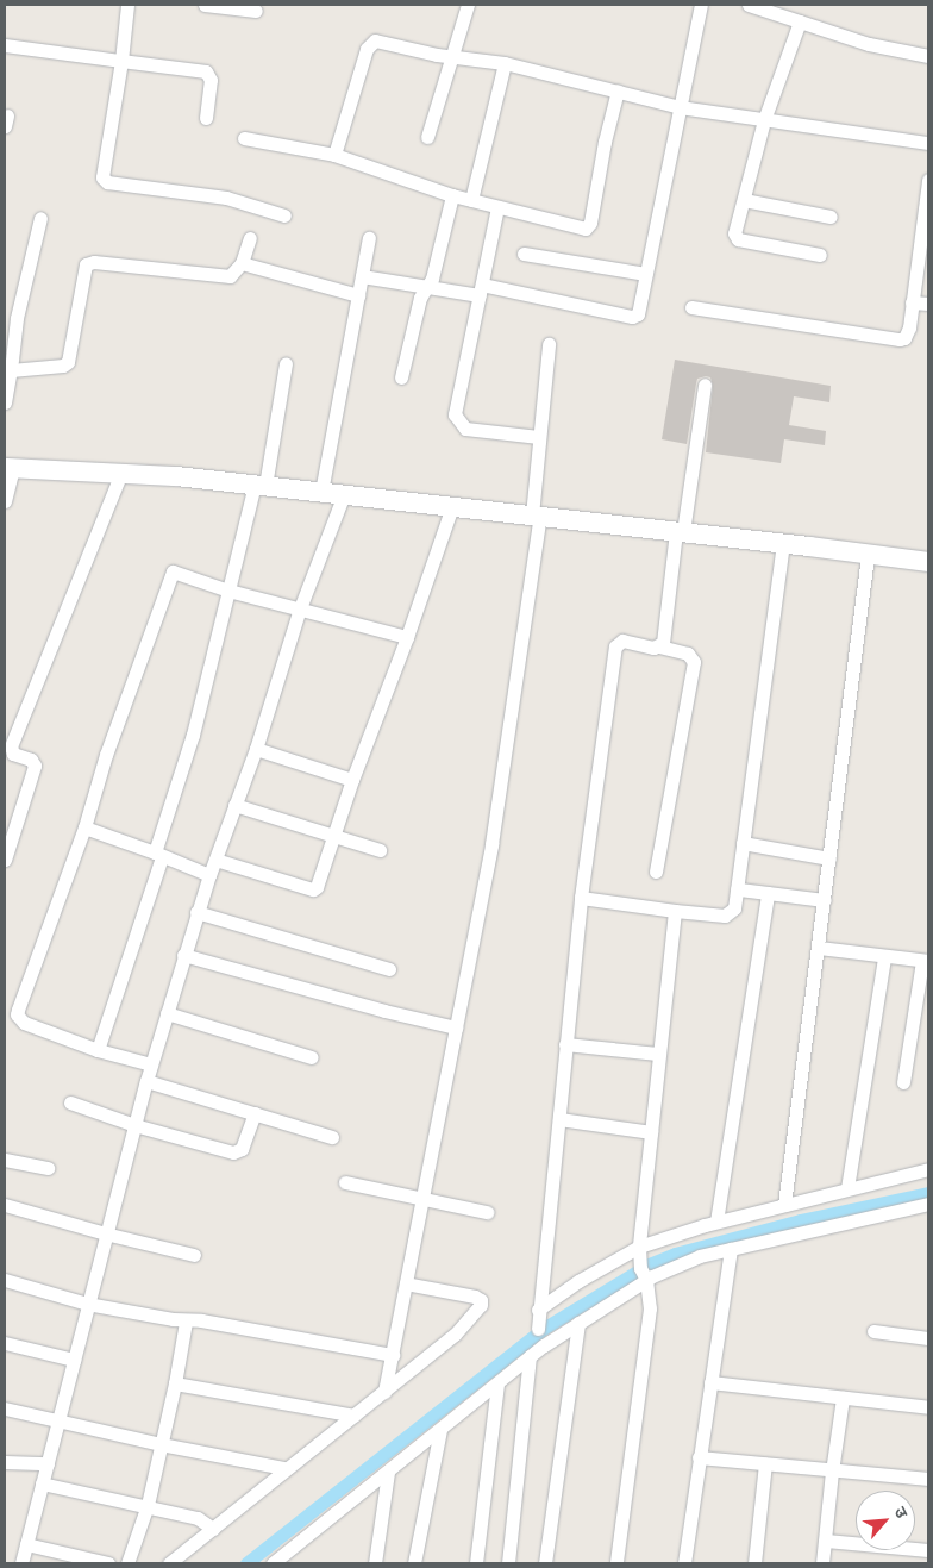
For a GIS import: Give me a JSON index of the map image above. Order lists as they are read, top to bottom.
{
  "north": "top right"
}
